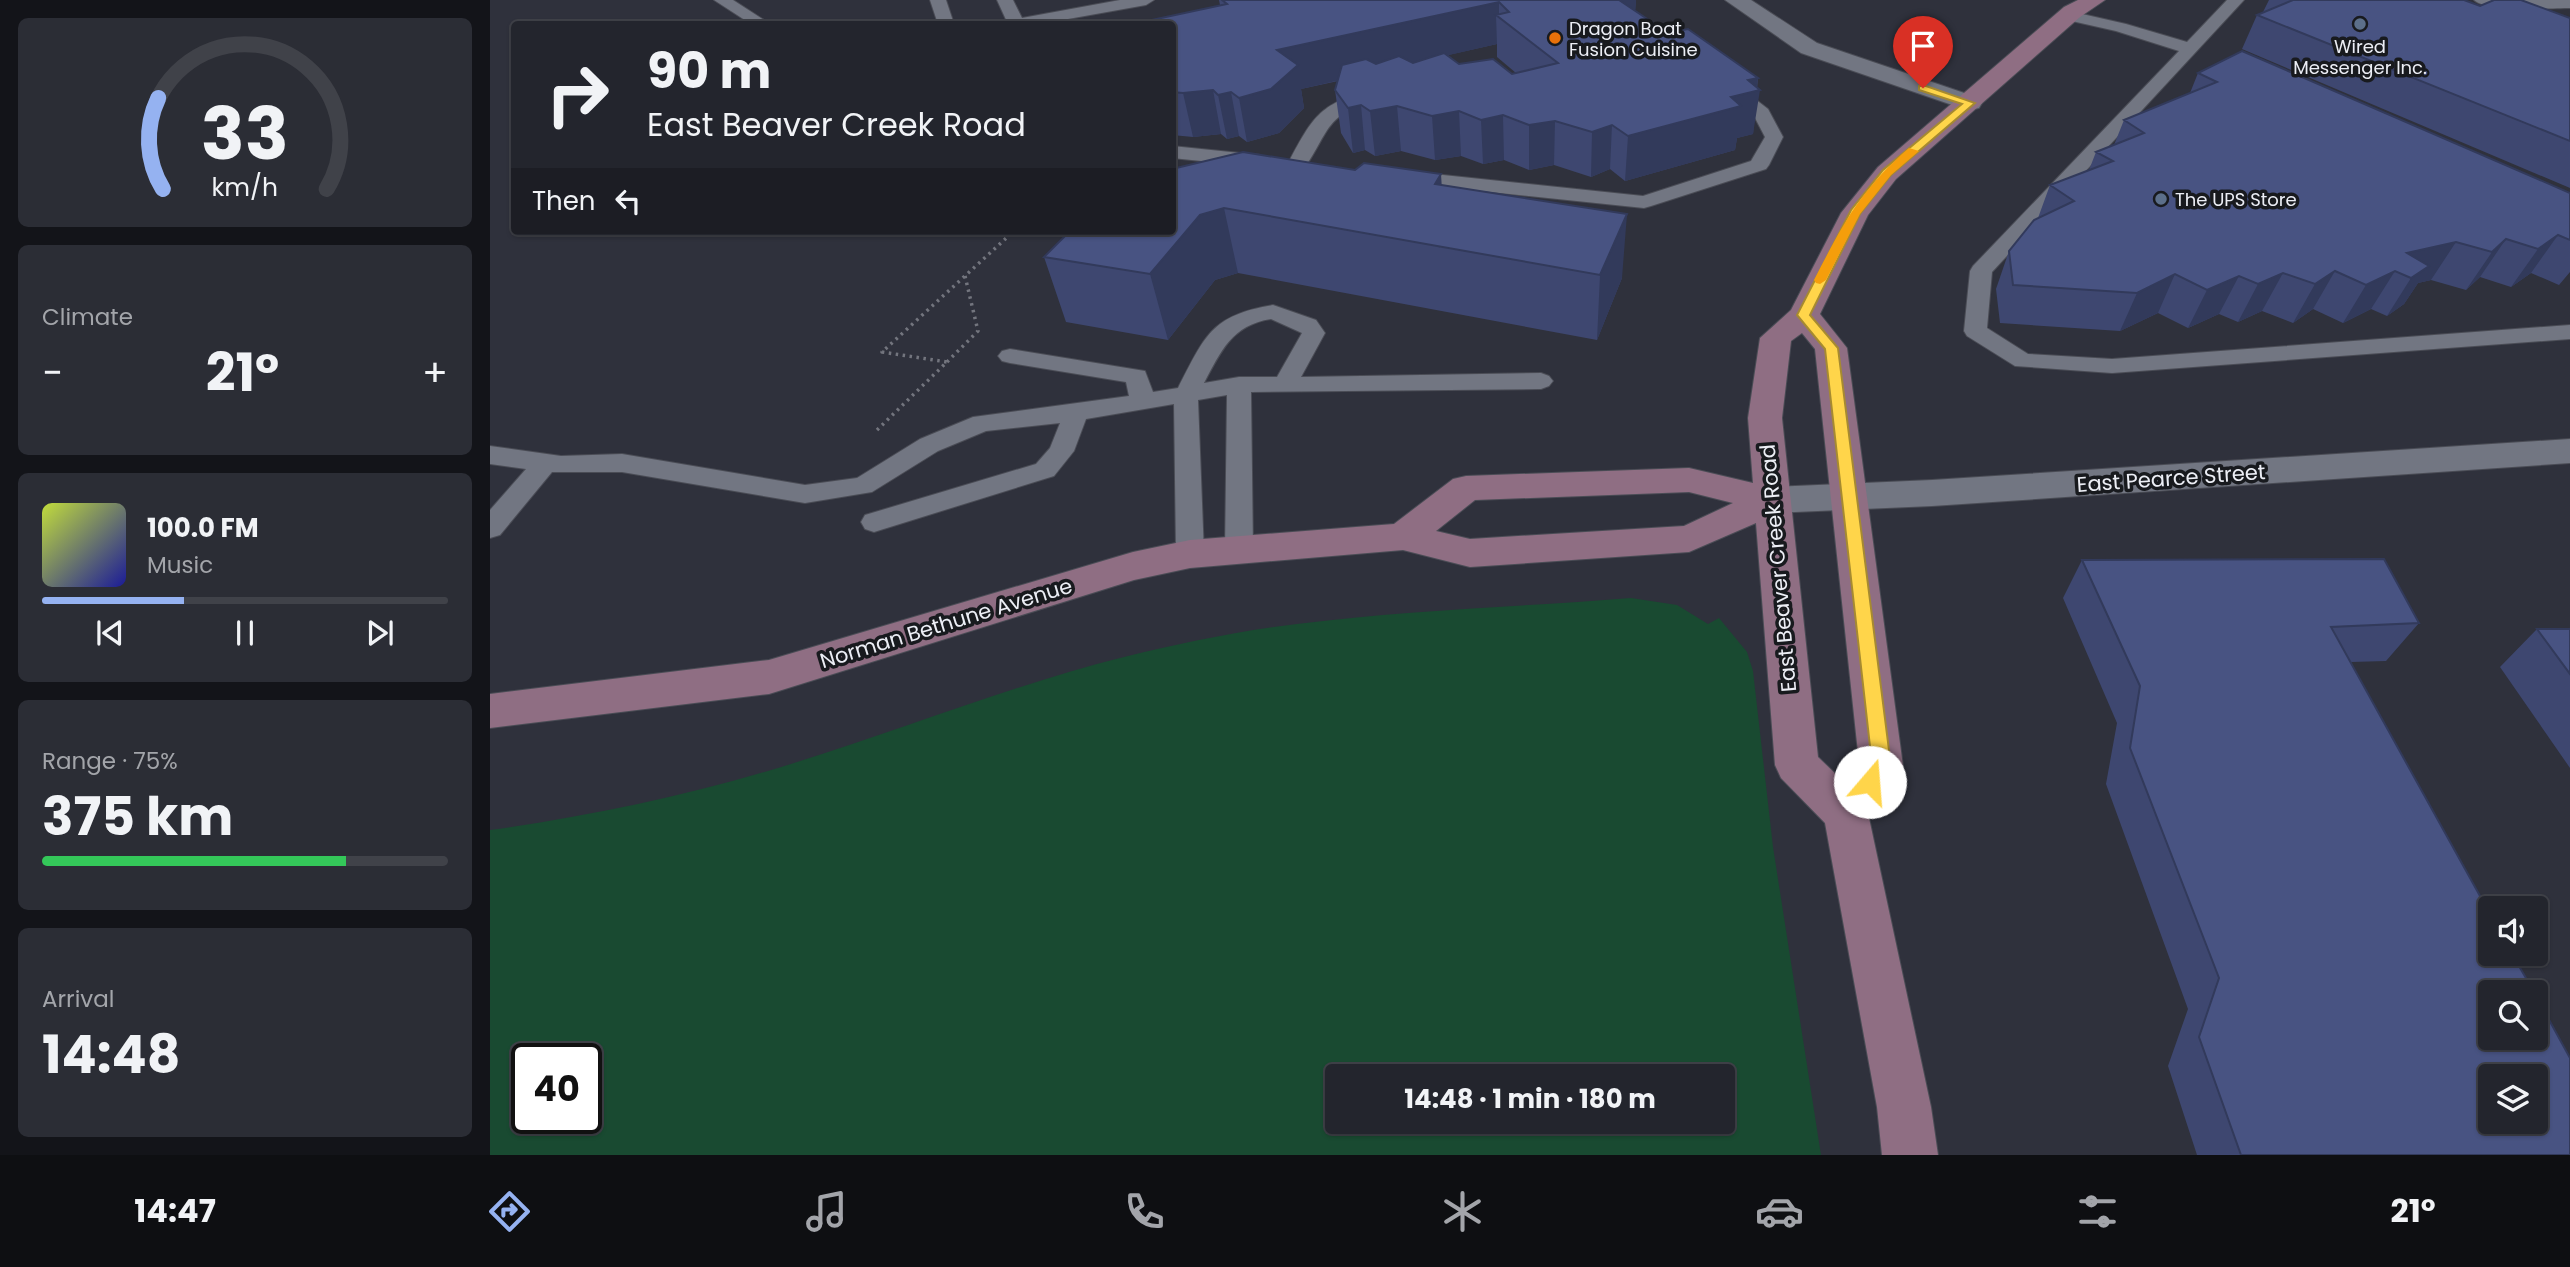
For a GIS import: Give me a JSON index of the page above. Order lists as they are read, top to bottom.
{
  "streets": {
    "street": ["East Pearce Street", "East Beaver Creek Road", "Norman Bethune Avenue"]
  },
  "crossings": [
    ["East Pearce Street", "East Beaver Creek Road"],
    ["East Pearce Street", "Norman Bethune Avenue"],
    ["East Beaver Creek Road", "Norman Bethune Avenue"]
  ],
  "places": ["Wired Messenger Inc.", "Dragon Boat Fusion Cuisine", "The UPS Store"],
  "page": {
    "turn": ["90 m", "East Beaver Creek Road"],
    "then": "Then",
    "tile": [
      "Climate",
      ["Range · 75%", "375 km"],
      ["Arrival", "14:48"]
    ],
    "heat": ["−", "21°", "+"],
    "song": ["100.0 FM", "Music"],
    "limit": "40",
    "trip": "14:48 · 1 min · 180 m",
    "tabs": ["14:47", "21°"],
    "gauge": ["33", "km/h"]
  }
}
